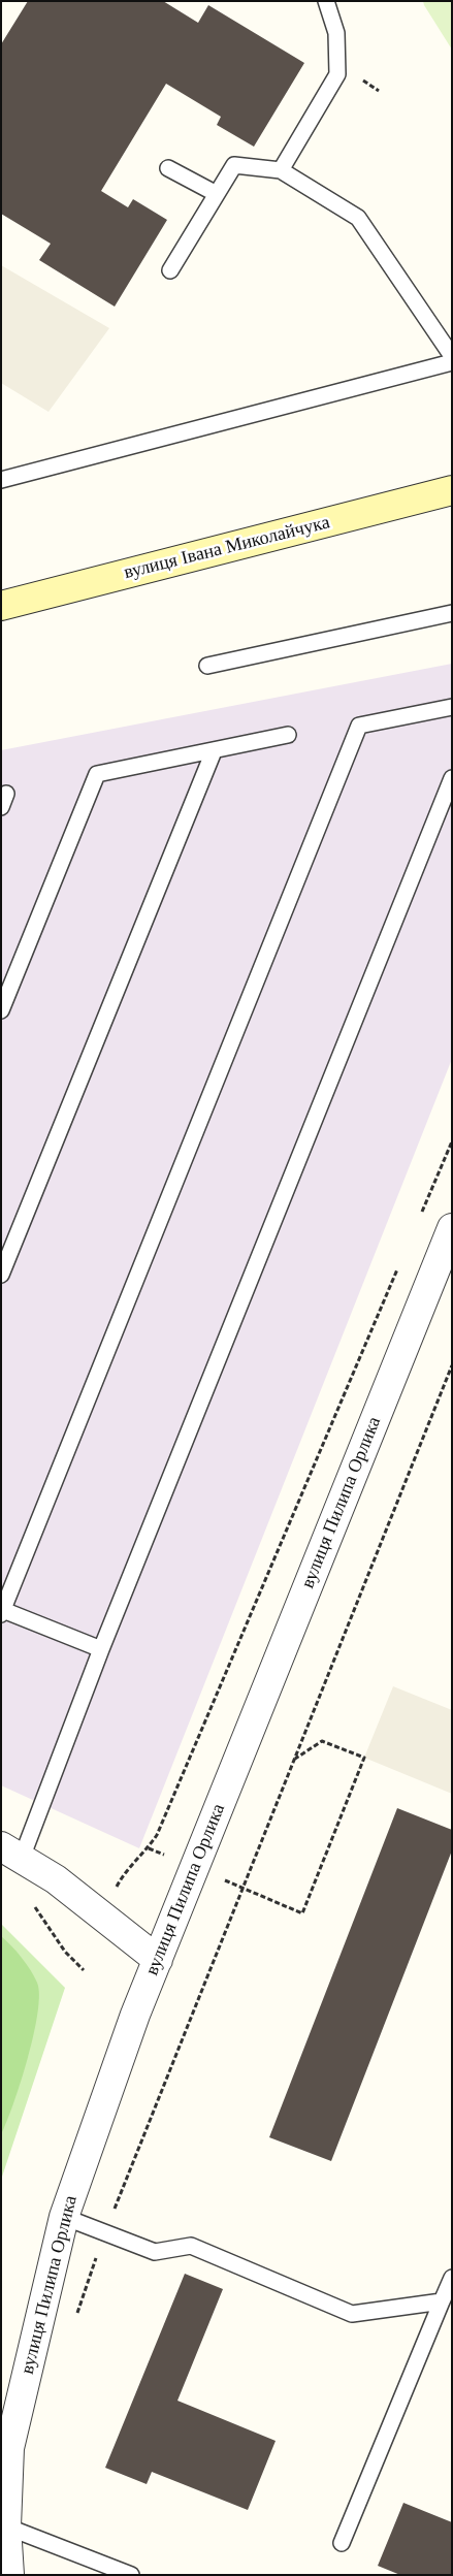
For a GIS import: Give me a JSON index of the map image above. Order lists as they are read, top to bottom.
{
  "streets": {
    "street": ["вулиця Івана Миколайчука", "вулиця Пилипа Орлика"]
  }
}
